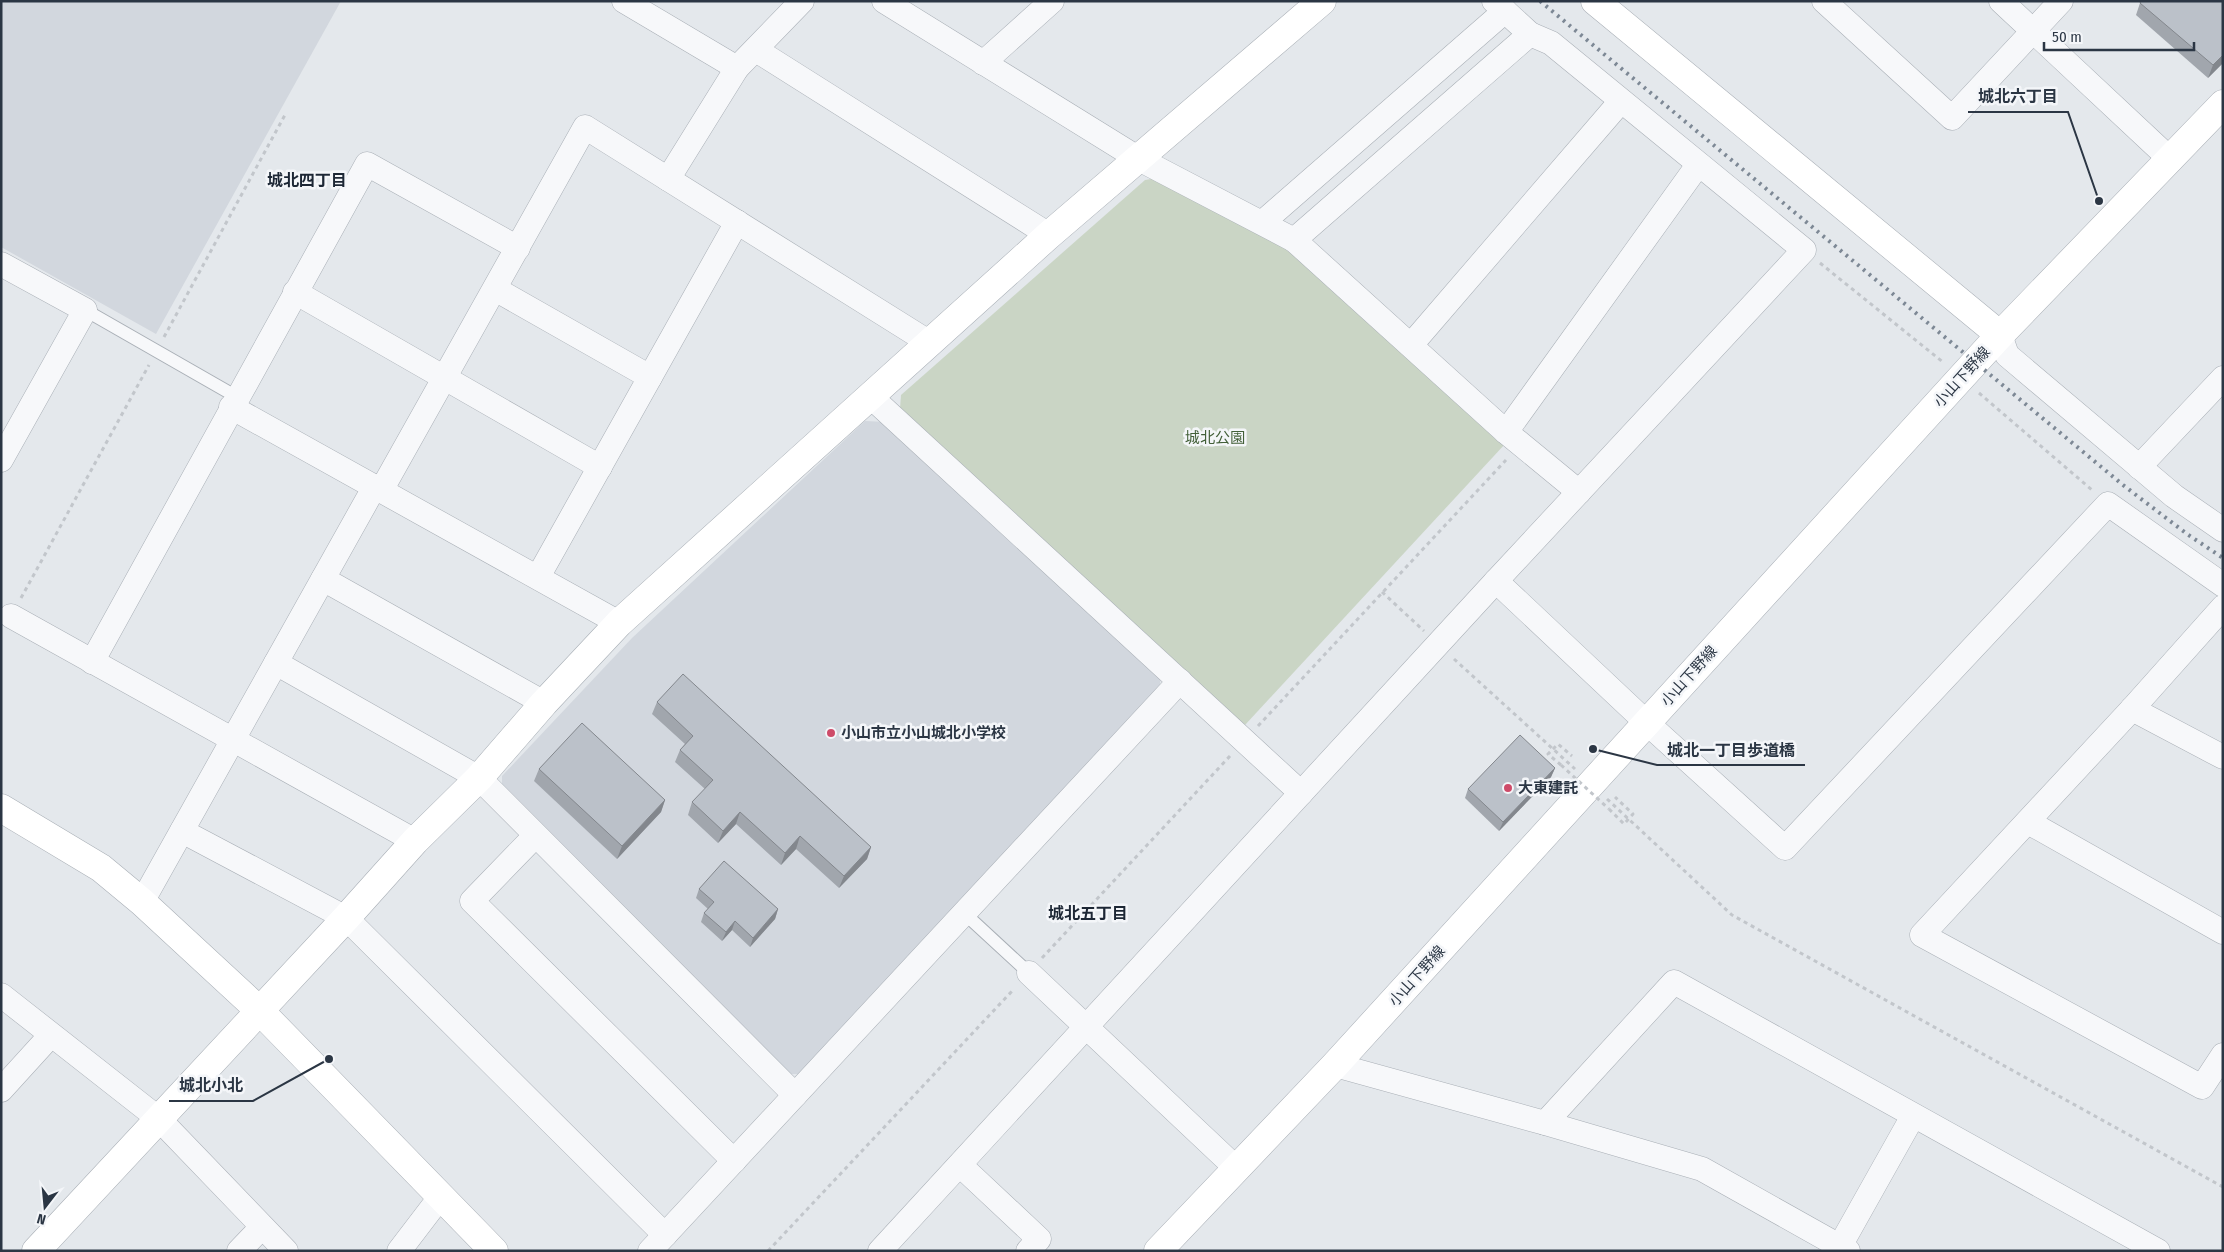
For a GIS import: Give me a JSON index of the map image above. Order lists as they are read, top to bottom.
{
  "streets": {
    "street": ["小山下野線"]
  },
  "districts": ["城北四丁目", "城北五丁目"],
  "parks": ["城北公園"],
  "places": [
    "城北六丁目",
    "小山市立小山城北小学校",
    "城北一丁目歩道橋",
    "大東建託",
    "城北小北"
  ],
  "scale_bar": "50 m",
  "north": "bottom"
}
